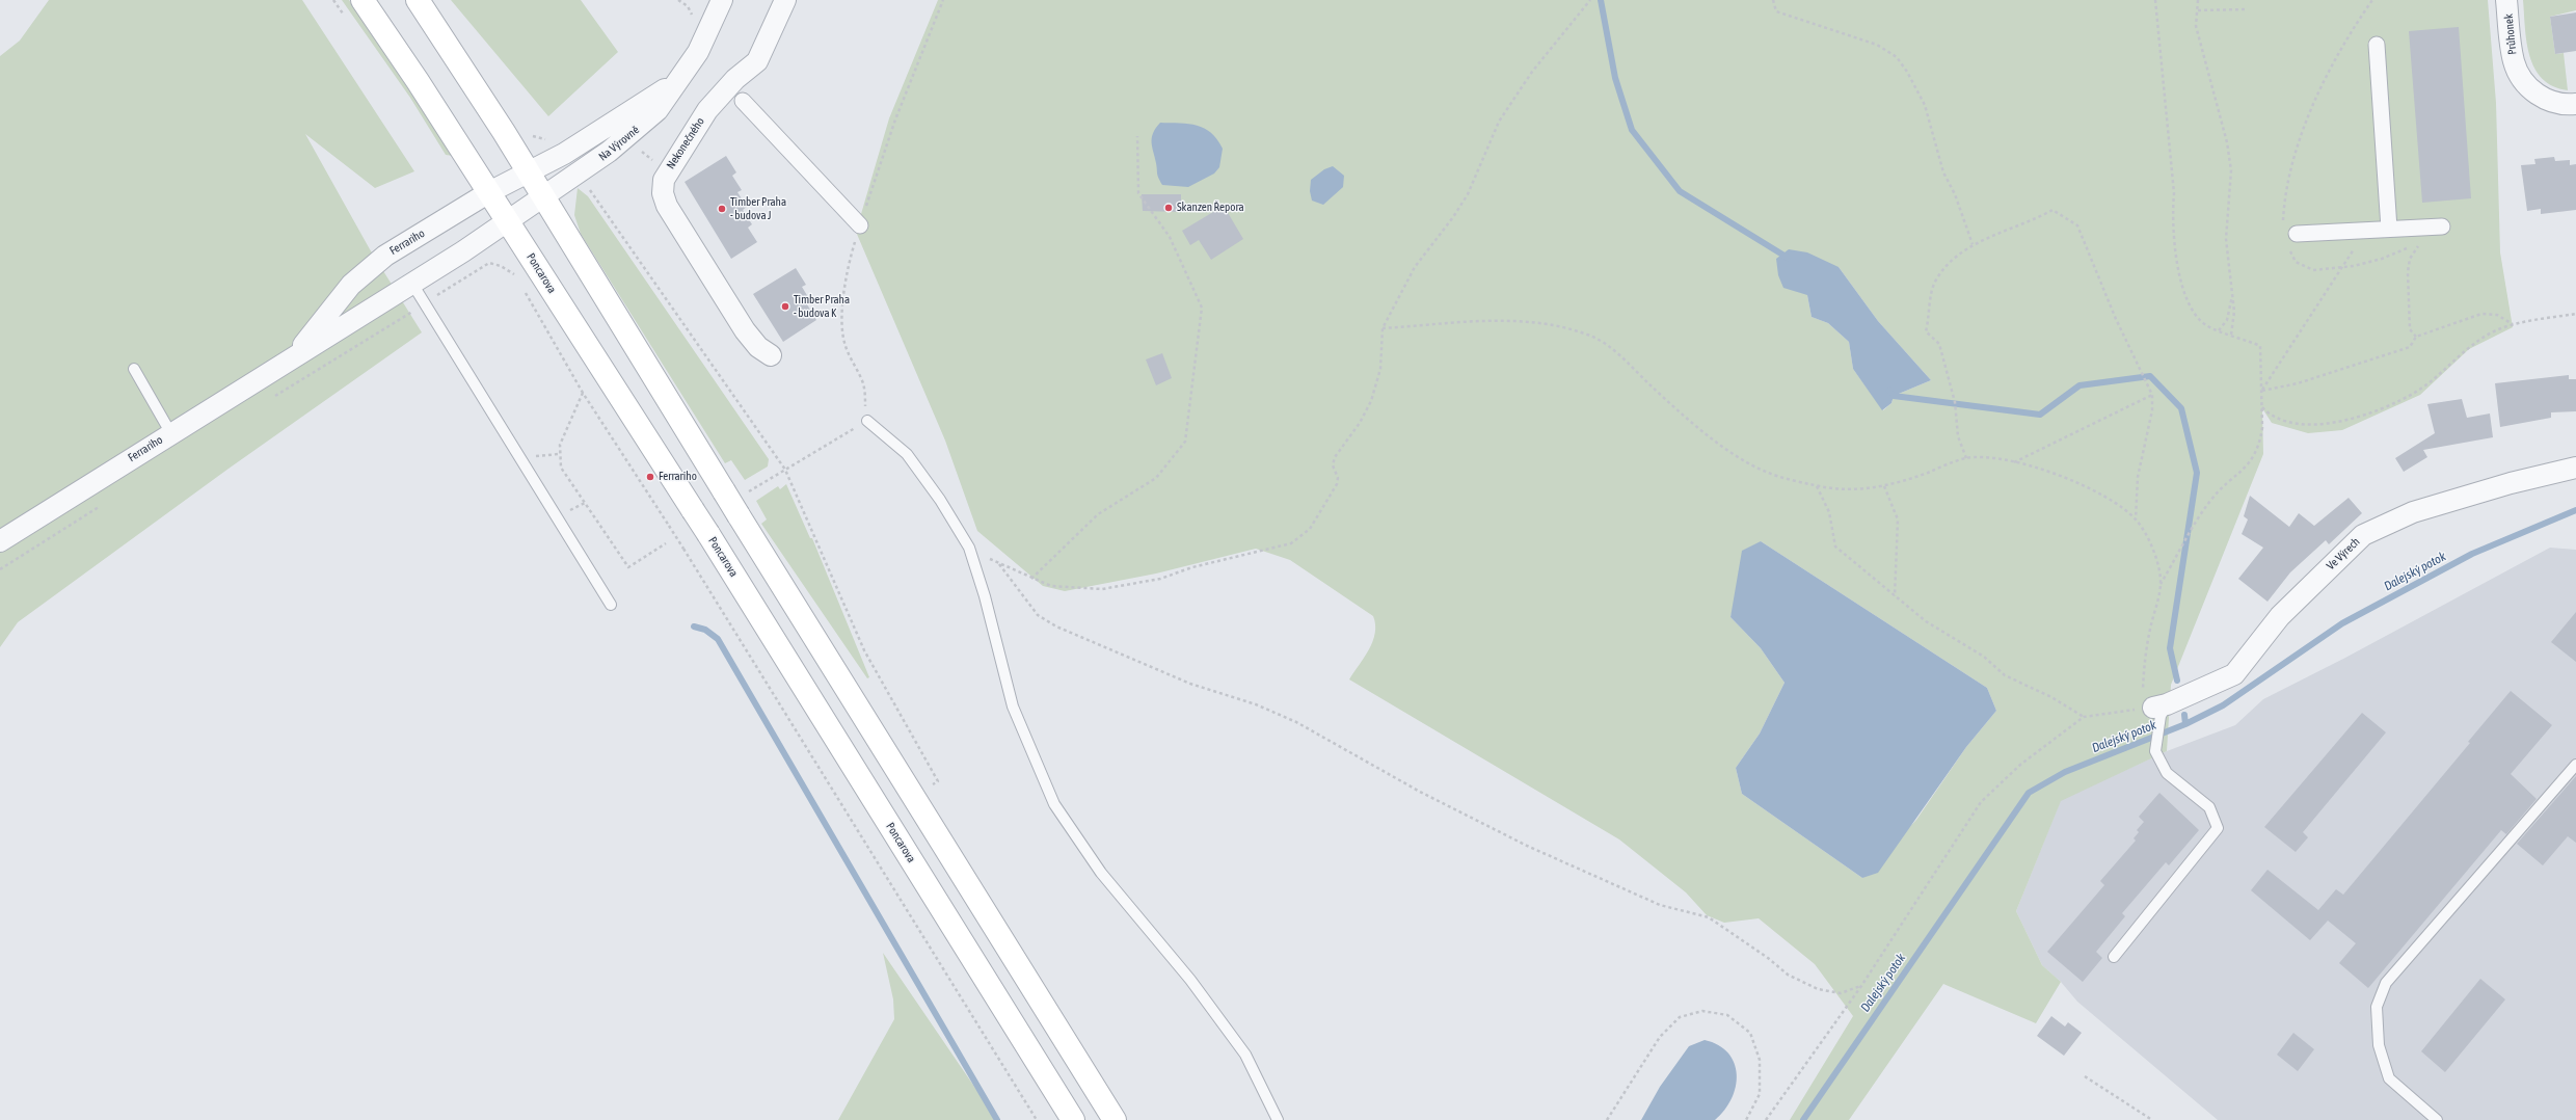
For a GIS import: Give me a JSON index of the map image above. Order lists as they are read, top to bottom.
{
  "streets": {
    "main road": ["Poncarova"],
    "street": [
      "Průhonek",
      "Na Výrovně",
      "Nekonečného",
      "Ferrariho",
      "Ve Výrech"
    ]
  },
  "crossings": [
    ["Na Výrovně", "Ferrariho"],
    ["Na Výrovně", "Poncarova"],
    ["Ferrariho", "Poncarova"]
  ],
  "water": ["Dalejský potok"],
  "places": [
    "Skanzen Řepora",
    "Timber Praha - budova J",
    "Timber Praha - budova K",
    "Ferrariho"
  ]
}
